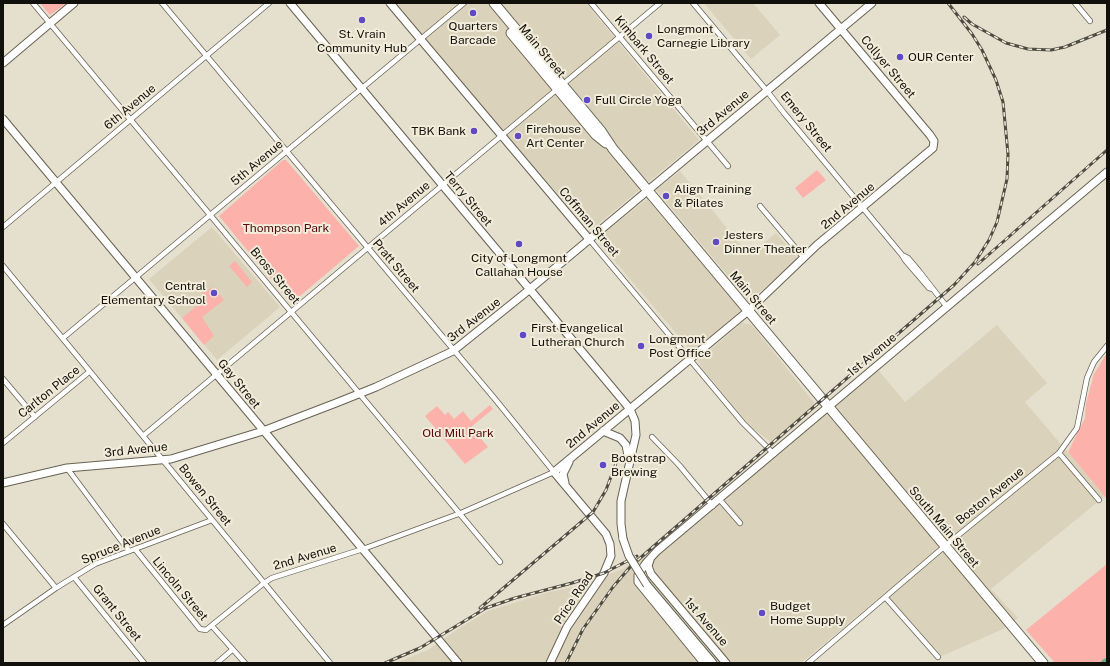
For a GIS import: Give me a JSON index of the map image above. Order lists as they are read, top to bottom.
{
  "streets": {
    "highway": ["Main Street", "South Main Street"],
    "street": [
      "Kimbark Street",
      "Collyer Street",
      "6th Avenue",
      "3rd Avenue",
      "Emery Street",
      "5th Avenue",
      "Terry Street",
      "4th Avenue",
      "2nd Avenue",
      "Coffman Street",
      "Pratt Street",
      "Bross Street",
      "1st Avenue",
      "Gay Street",
      "Carlton Place",
      "Bowen Street",
      "Boston Avenue",
      "Spruce Avenue",
      "Lincoln Street",
      "Price Road",
      "Grant Street"
    ]
  },
  "crossings": [
    ["Kimbark Street", "3rd Avenue"],
    ["Kimbark Street", "4th Avenue"],
    ["Main Street", "3rd Avenue"],
    ["Main Street", "4th Avenue"],
    ["Main Street", "2nd Avenue"],
    ["Main Street", "1st Avenue"],
    ["Main Street", "South Main Street"],
    ["Collyer Street", "3rd Avenue"],
    ["Collyer Street", "2nd Avenue"],
    ["6th Avenue", "Pratt Street"],
    ["6th Avenue", "Bross Street"],
    ["6th Avenue", "Gay Street"],
    ["3rd Avenue", "Emery Street"],
    ["3rd Avenue", "Terry Street"],
    ["3rd Avenue", "Coffman Street"],
    ["3rd Avenue", "Pratt Street"],
    ["3rd Avenue", "Bross Street"],
    ["3rd Avenue", "Gay Street"],
    ["3rd Avenue", "Bowen Street"],
    ["Emery Street", "2nd Avenue"],
    ["Emery Street", "1st Avenue"],
    ["5th Avenue", "Terry Street"],
    ["5th Avenue", "Coffman Street"],
    ["5th Avenue", "Pratt Street"],
    ["5th Avenue", "Bross Street"],
    ["5th Avenue", "Gay Street"],
    ["5th Avenue", "Bowen Street"],
    ["Terry Street", "4th Avenue"],
    ["Terry Street", "2nd Avenue"],
    ["4th Avenue", "Coffman Street"],
    ["4th Avenue", "Pratt Street"],
    ["4th Avenue", "Bross Street"],
    ["4th Avenue", "Gay Street"],
    ["4th Avenue", "Bowen Street"],
    ["2nd Avenue", "Coffman Street"],
    ["2nd Avenue", "Pratt Street"],
    ["2nd Avenue", "Bross Street"],
    ["2nd Avenue", "Gay Street"],
    ["2nd Avenue", "Bowen Street"],
    ["2nd Avenue", "Lincoln Street"],
    ["Coffman Street", "1st Avenue"],
    ["Pratt Street", "Price Road"],
    ["1st Avenue", "South Main Street"],
    ["Carlton Place", "Bowen Street"],
    ["Bowen Street", "Spruce Avenue"],
    ["Boston Avenue", "South Main Street"],
    ["Spruce Avenue", "Lincoln Street"],
    ["Spruce Avenue", "Grant Street"]
  ],
  "parks": ["Thompson Park", "Old Mill Park"],
  "places": [
    "Quarters Barcade",
    "St. Vrain Community Hub",
    "Longmont Carnegie Library",
    "OUR Center",
    "Full Circle Yoga",
    "TBK Bank",
    "Firehouse Art Center",
    "Align Training & Pilates",
    "Jesters Dinner Theater",
    "City of Longmont Callahan House",
    "Central Elementary School",
    "First Evangelical Lutheran Church",
    "Longmont Post Office",
    "Bootstrap Brewing",
    "Budget Home Supply"
  ]
}
